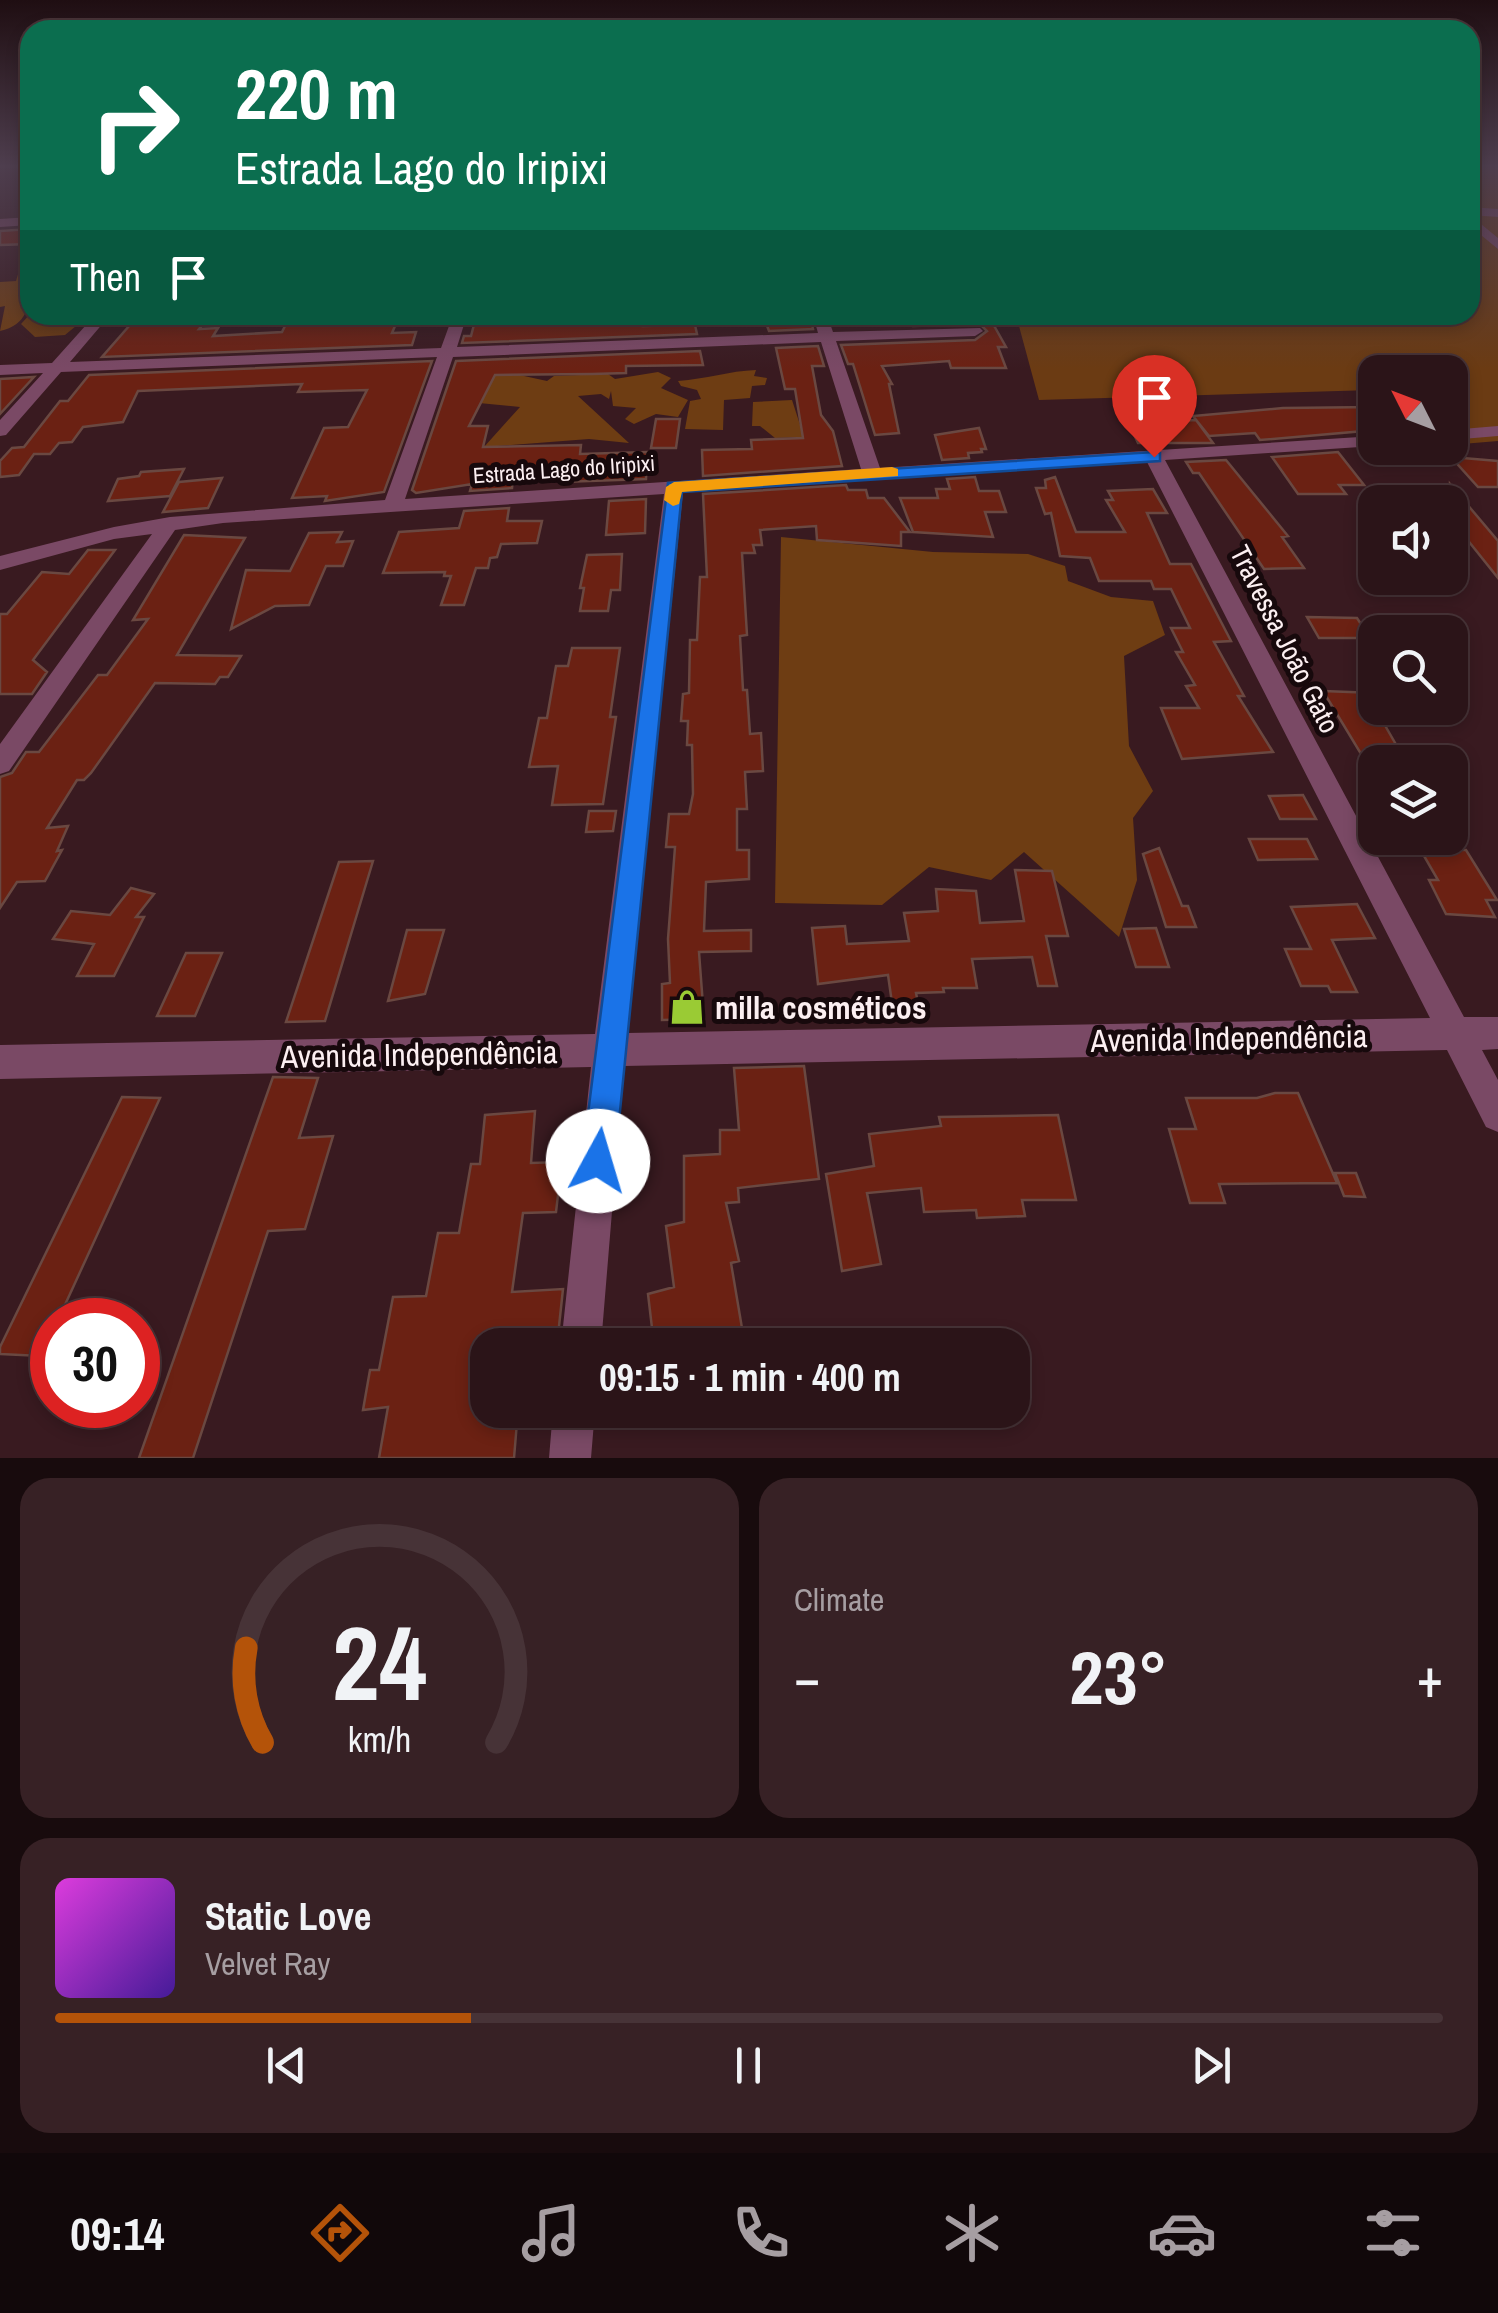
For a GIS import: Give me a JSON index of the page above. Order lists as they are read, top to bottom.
{
  "streets": {
    "street": ["Estrada Lago do Iripixi", "Travessa João Gato", "Avenida Independência"]
  },
  "crossings": [
    ["Estrada Lago do Iripixi", "Travessa João Gato"],
    ["Travessa João Gato", "Avenida Independência"]
  ],
  "places": {
    "shop": ["milla cosméticos"]
  },
  "north": "top left",
  "page": {
    "turn": ["220 m", "Estrada Lago do Iripixi"],
    "then": "Then",
    "limit": "30",
    "trip": "09:15 · 1 min · 400 m",
    "tile": "Climate",
    "heat": ["−", "23°", "+"],
    "song": ["Static Love", "Velvet Ray"],
    "tabs": "09:14",
    "gauge": ["24", "km/h"]
  }
}
